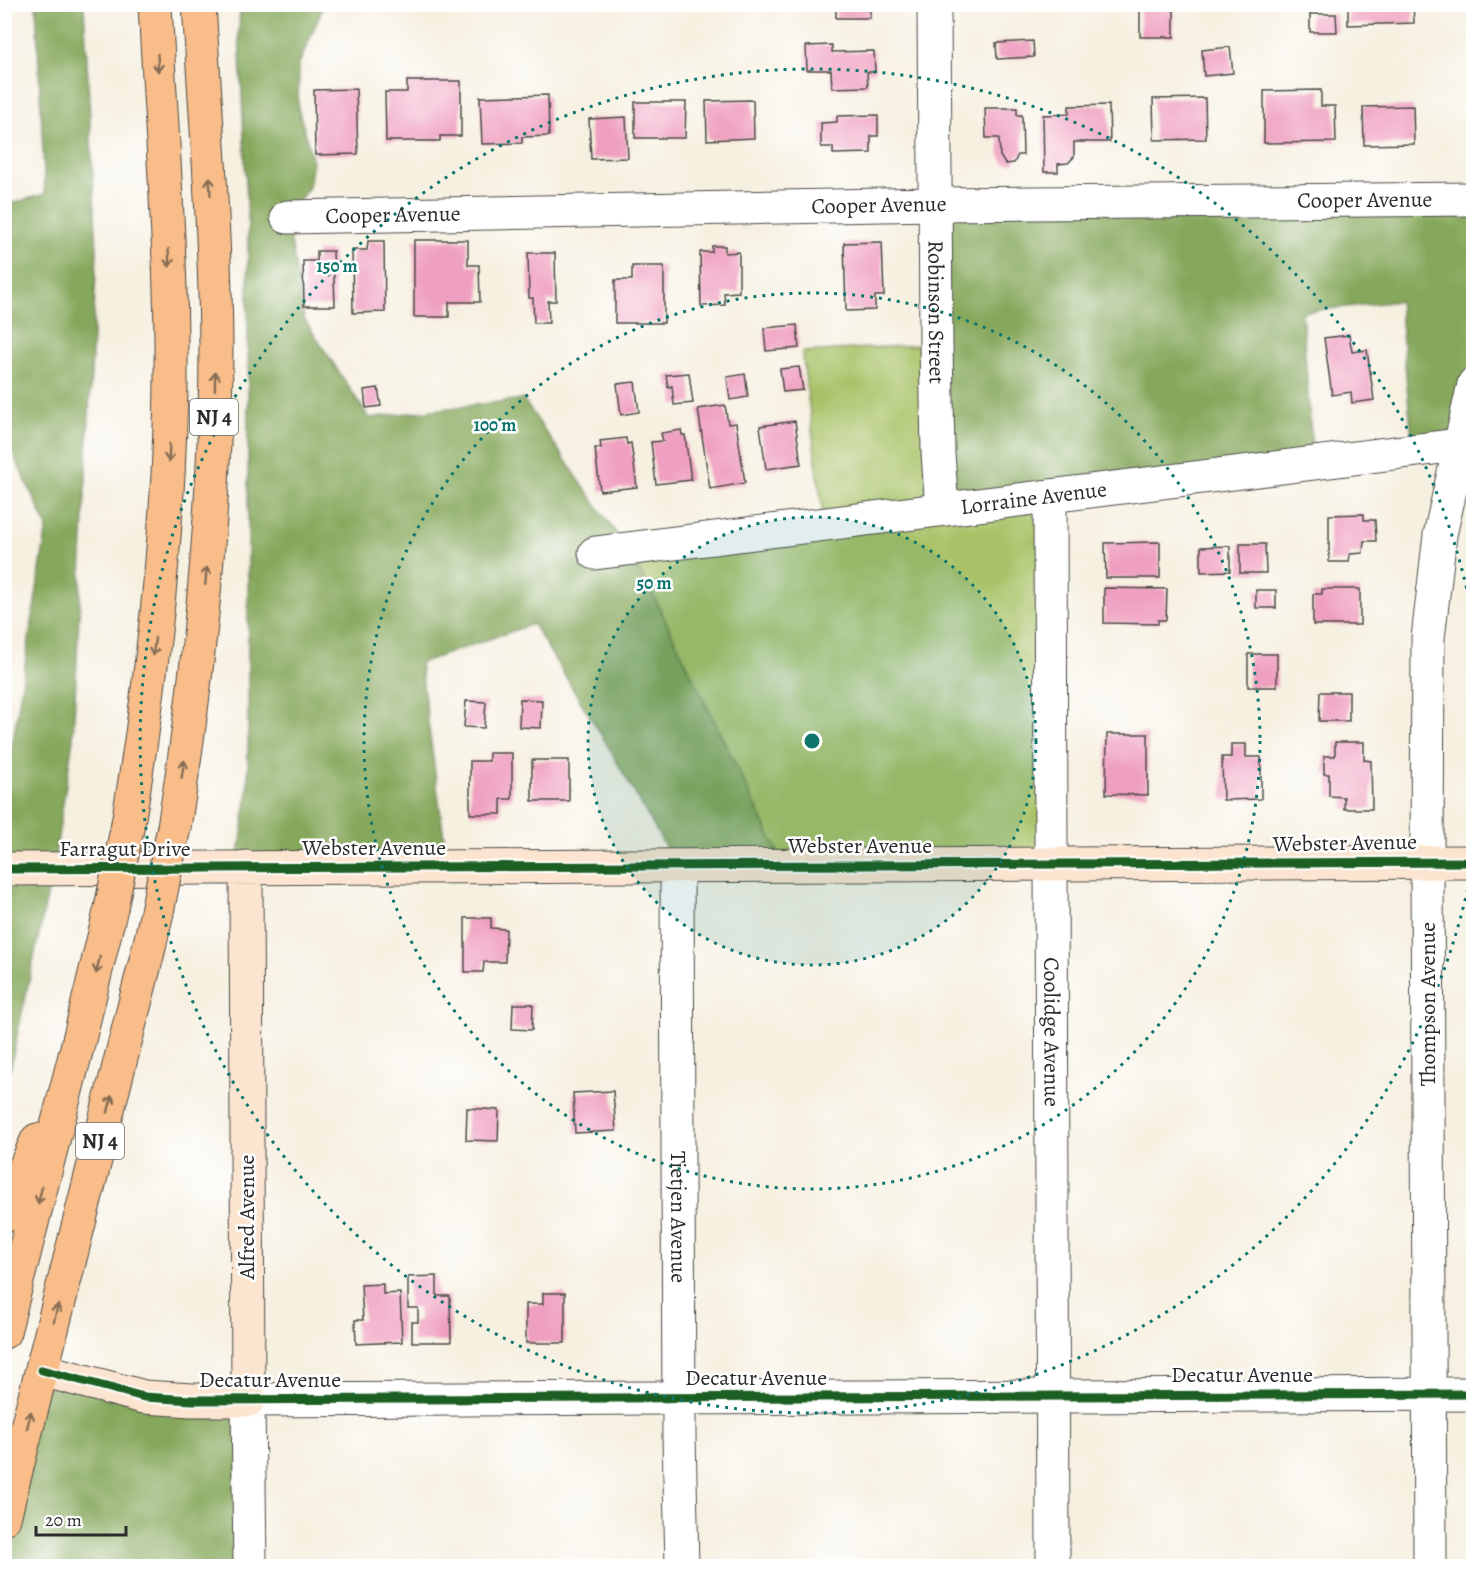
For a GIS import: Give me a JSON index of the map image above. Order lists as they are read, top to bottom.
{
  "streets": {
    "highway": ["NJ 4"],
    "street": [
      "Cooper Avenue",
      "Robinson Street",
      "Lorraine Avenue",
      "Webster Avenue",
      "Farragut Drive",
      "Thompson Avenue",
      "Coolidge Avenue",
      "Alfred Avenue",
      "Tietjen Avenue",
      "Decatur Avenue"
    ]
  },
  "crossings": [
    ["Cooper Avenue", "Robinson Street"],
    ["Robinson Street", "Lorraine Avenue"],
    ["NJ 4", "Decatur Avenue"],
    ["Lorraine Avenue", "Thompson Avenue"],
    ["Lorraine Avenue", "Coolidge Avenue"],
    ["Webster Avenue", "Farragut Drive"],
    ["Webster Avenue", "Thompson Avenue"],
    ["Webster Avenue", "Coolidge Avenue"],
    ["Webster Avenue", "Alfred Avenue"],
    ["Webster Avenue", "Tietjen Avenue"],
    ["Farragut Drive", "Alfred Avenue"],
    ["Thompson Avenue", "Decatur Avenue"],
    ["Coolidge Avenue", "Decatur Avenue"],
    ["Alfred Avenue", "Decatur Avenue"],
    ["Tietjen Avenue", "Decatur Avenue"]
  ],
  "scale_bar": "20 m",
  "rings": ["150 m", "100 m", "50 m"]
}
